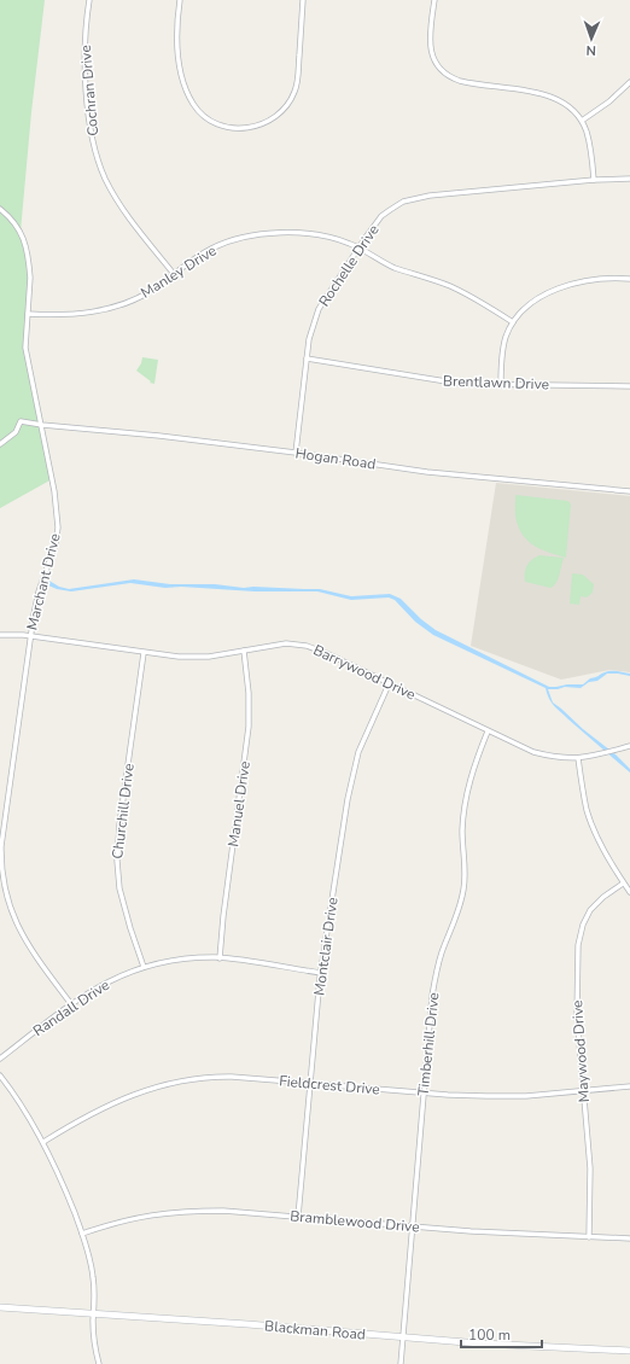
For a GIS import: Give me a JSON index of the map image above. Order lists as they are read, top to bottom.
{
  "streets": {
    "street": [
      "Cochran Drive",
      "Rochelle Drive",
      "Manley Drive",
      "Brentlawn Drive",
      "Hogan Road",
      "Marchant Drive",
      "Barrywood Drive",
      "Manuel Drive",
      "Churchill Drive",
      "Montclair Drive",
      "Randall Drive",
      "Timberhill Drive",
      "Maywood Drive",
      "Fieldcrest Drive",
      "Bramblewood Drive",
      "Blackman Road"
    ]
  },
  "crossings": [
    ["Cochran Drive", "Manley Drive"],
    ["Rochelle Drive", "Manley Drive"],
    ["Rochelle Drive", "Brentlawn Drive"],
    ["Rochelle Drive", "Hogan Road"],
    ["Manley Drive", "Marchant Drive"],
    ["Hogan Road", "Marchant Drive"],
    ["Marchant Drive", "Barrywood Drive"],
    ["Marchant Drive", "Randall Drive"],
    ["Barrywood Drive", "Manuel Drive"],
    ["Barrywood Drive", "Churchill Drive"],
    ["Barrywood Drive", "Montclair Drive"],
    ["Barrywood Drive", "Timberhill Drive"],
    ["Manuel Drive", "Randall Drive"],
    ["Churchill Drive", "Randall Drive"],
    ["Montclair Drive", "Randall Drive"],
    ["Montclair Drive", "Fieldcrest Drive"],
    ["Montclair Drive", "Bramblewood Drive"],
    ["Timberhill Drive", "Fieldcrest Drive"],
    ["Timberhill Drive", "Bramblewood Drive"],
    ["Timberhill Drive", "Blackman Road"],
    ["Maywood Drive", "Fieldcrest Drive"],
    ["Maywood Drive", "Bramblewood Drive"]
  ],
  "scale_bar": "100 m",
  "north": "bottom"
}
